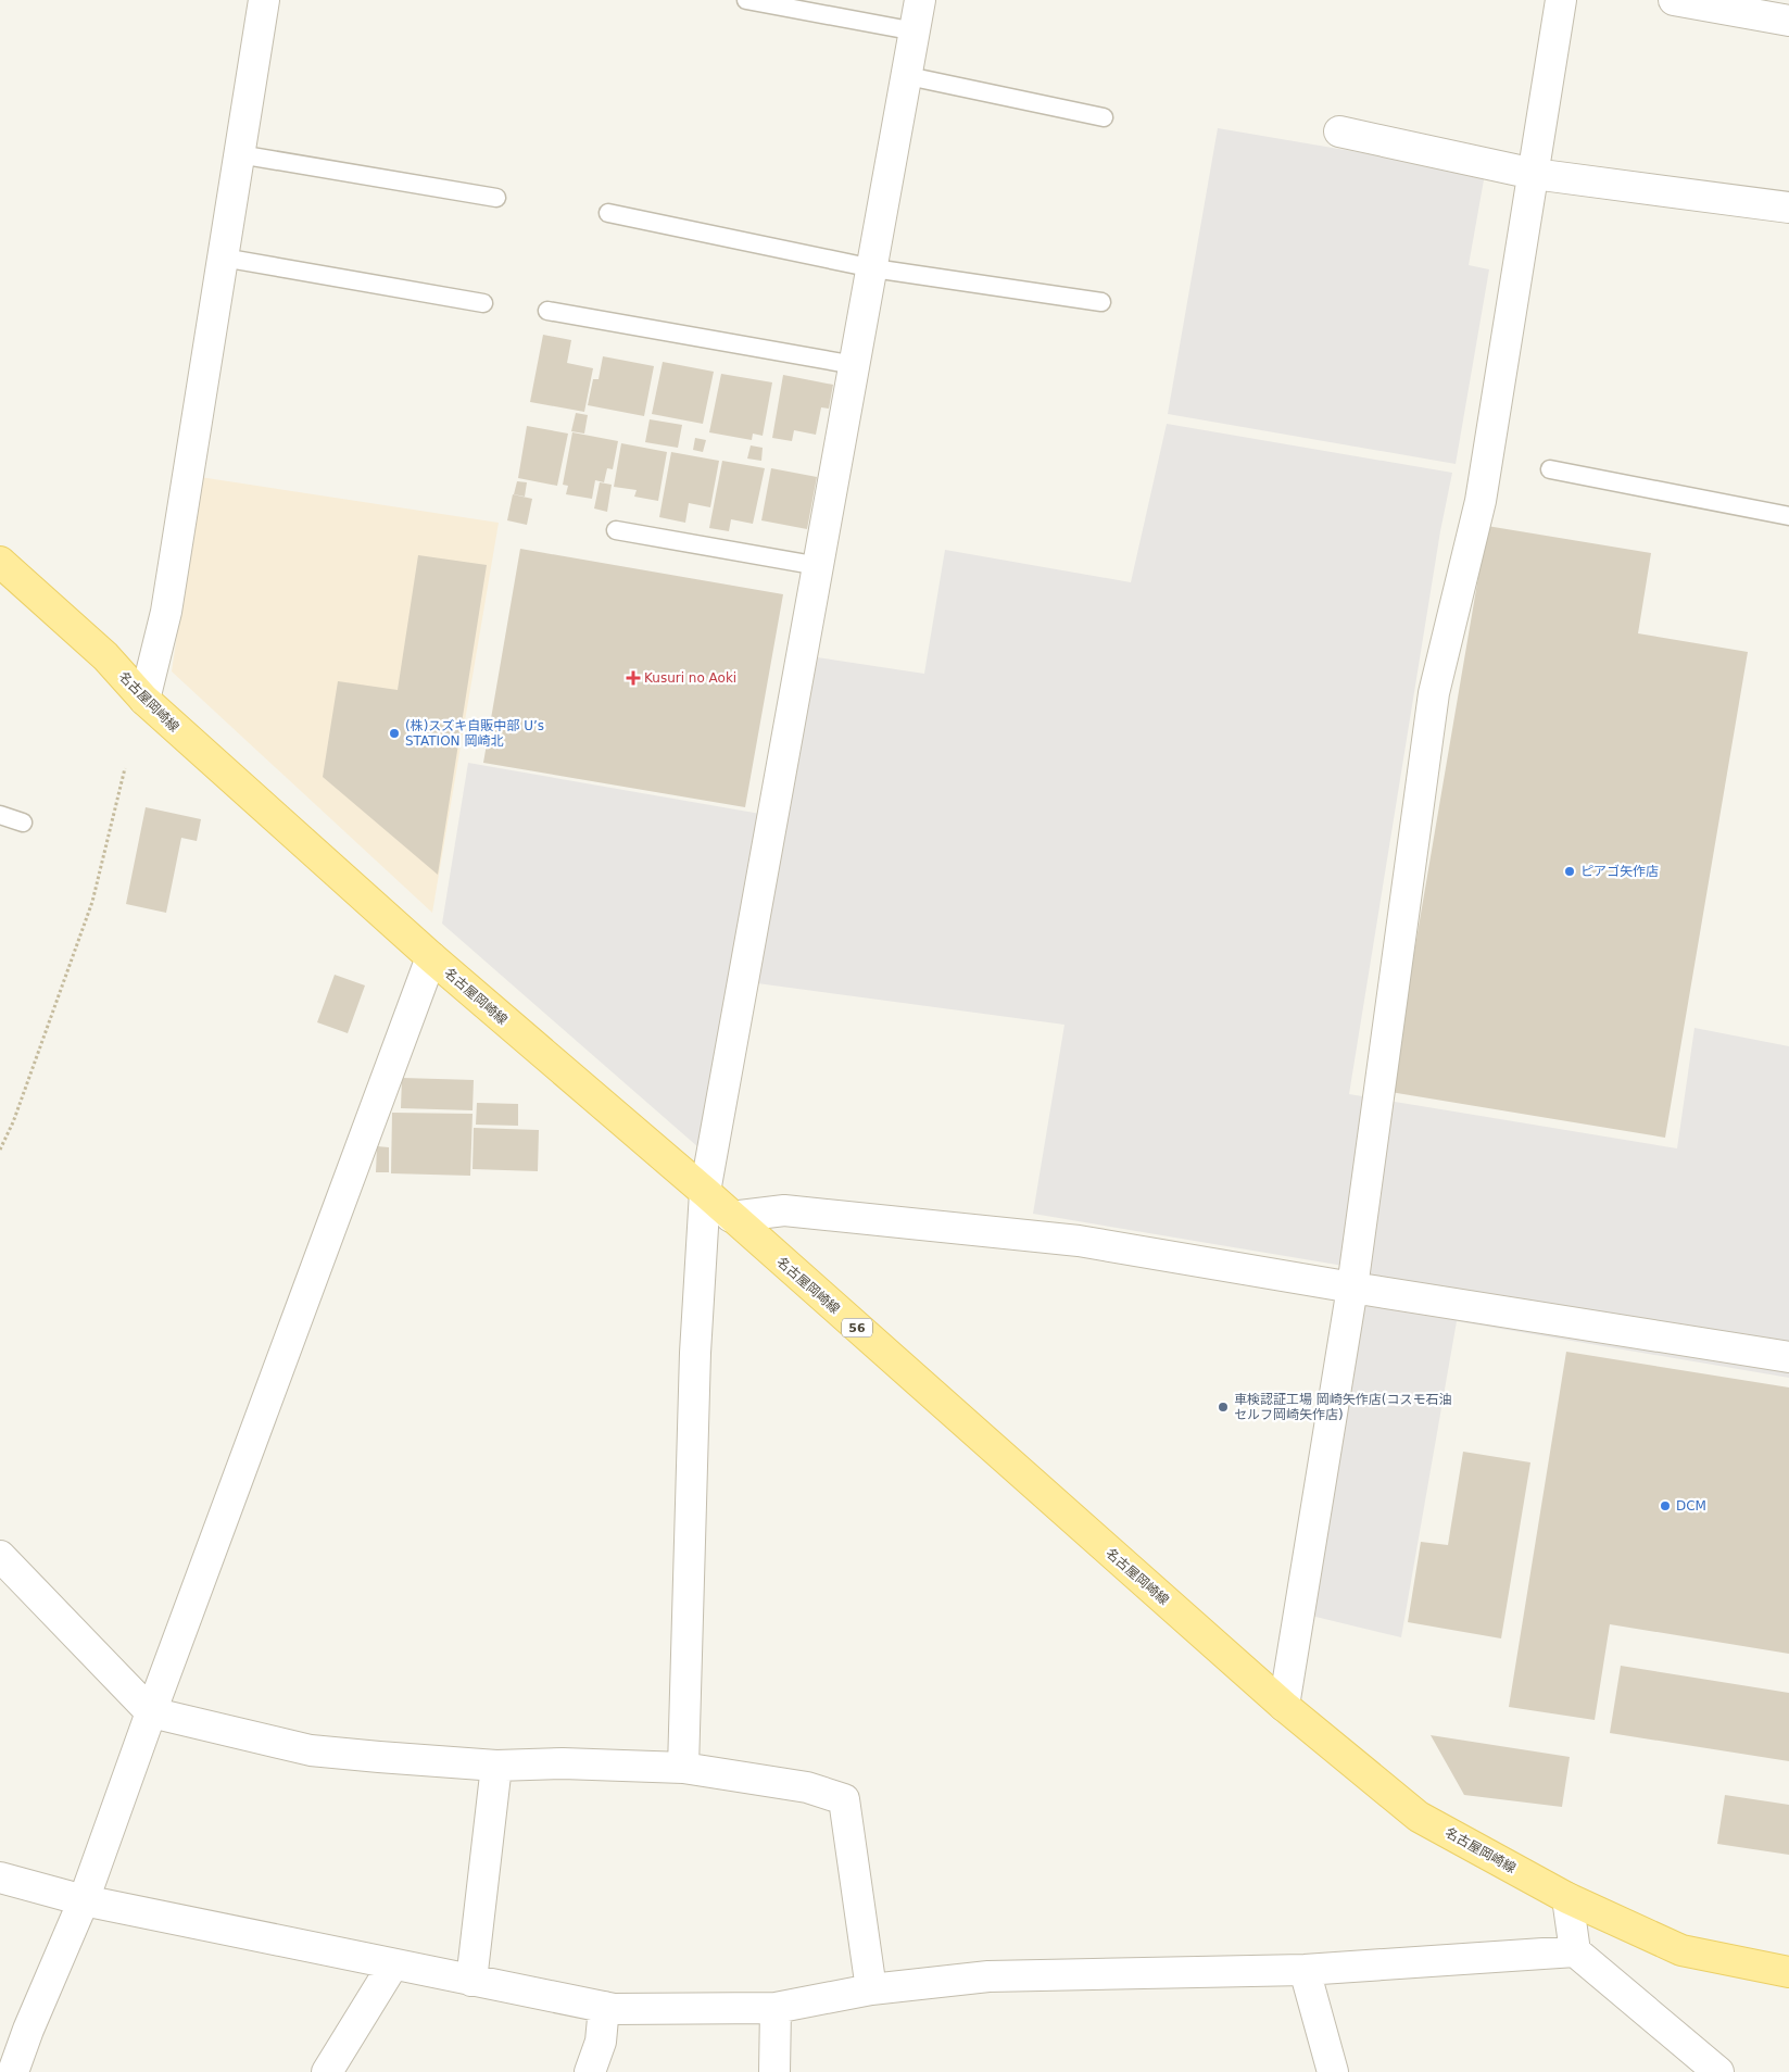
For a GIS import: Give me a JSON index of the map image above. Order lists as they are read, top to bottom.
{
  "streets": {
    "main road": ["名古屋岡崎線", "56"]
  },
  "places": {
    "health": ["Kusuri no Aoki"],
    "other": [
      "(株)スズキ自販中部 U’s STATION 岡崎北",
      "ピアゴ矢作店",
      "車検認証工場 岡崎矢作店(コスモ石油 セルフ岡崎矢作店)",
      "DCM"
    ]
  }
}
